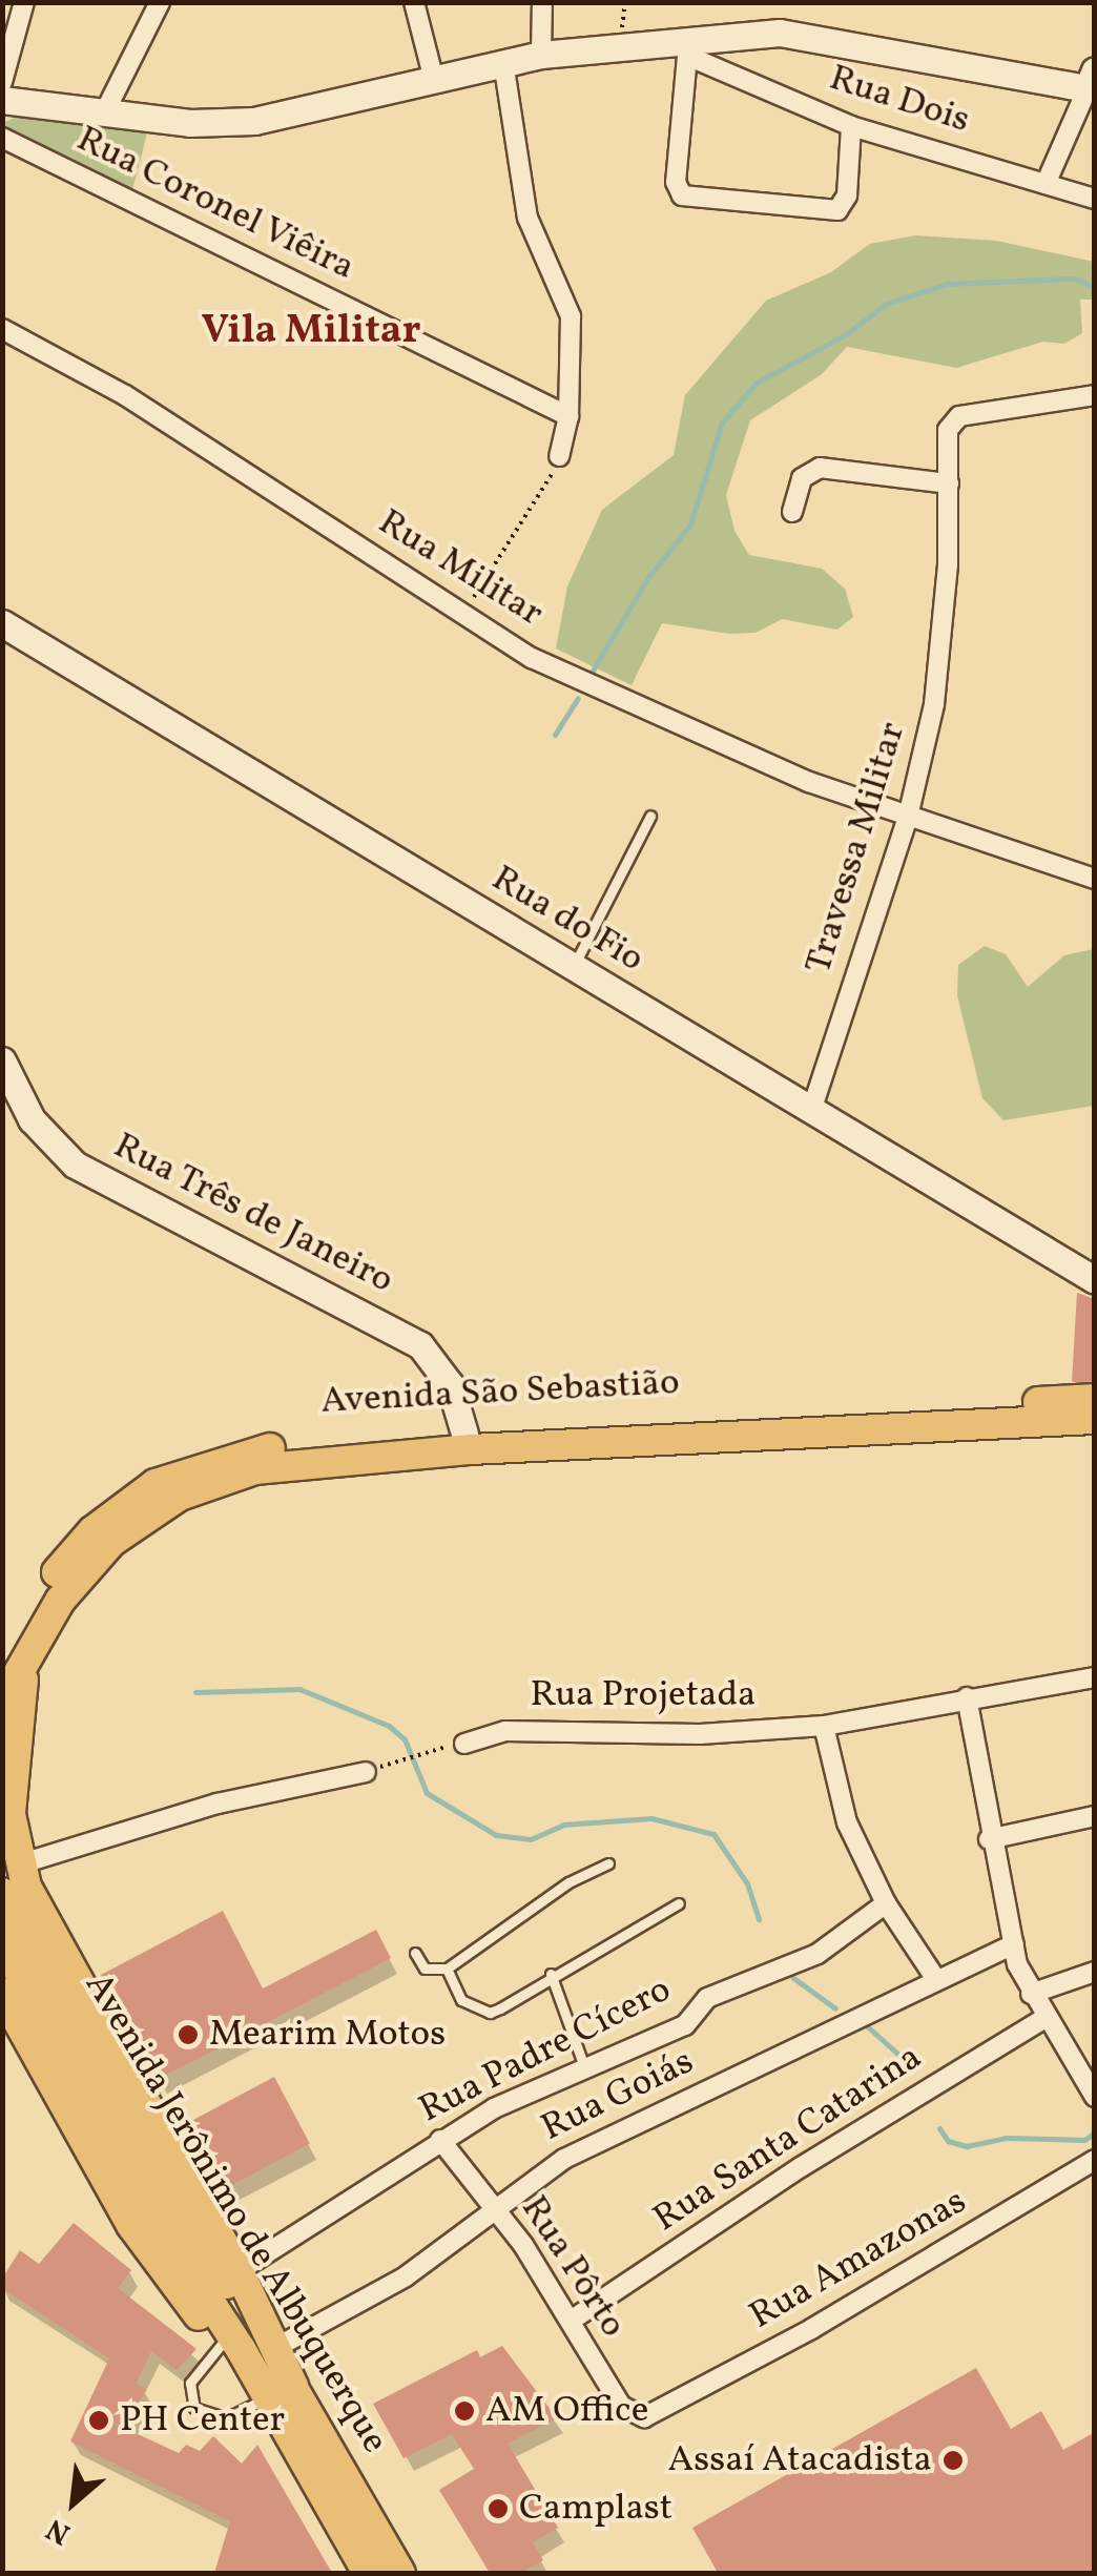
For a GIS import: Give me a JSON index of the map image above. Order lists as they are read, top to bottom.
{
  "streets": {
    "main road": ["Avenida São Sebastião", "Avenida Jerônimo de Albuquerque"],
    "street": [
      "Rua Dois",
      "Rua Coronel Viêira",
      "Rua Militar",
      "Travessa Militar",
      "Rua do Fio",
      "Rua Três de Janeiro",
      "Rua Projetada",
      "Rua Padre Cícero",
      "Rua Goiás",
      "Rua Santa Catarina",
      "Rua Amazonas",
      "Rua Pôrto"
    ]
  },
  "crossings": [
    ["Rua Militar", "Travessa Militar"],
    ["Travessa Militar", "Rua do Fio"],
    ["Rua Três de Janeiro", "Avenida São Sebastião"],
    ["Rua Padre Cícero", "Rua Pôrto"],
    ["Rua Goiás", "Rua Pôrto"],
    ["Rua Santa Catarina", "Rua Pôrto"],
    ["Rua Amazonas", "Rua Pôrto"]
  ],
  "districts": ["Vila Militar"],
  "places": [
    "Mearim Motos",
    "AM Office",
    "PH Center",
    "Assaí Atacadista",
    "Camplast"
  ],
  "north": "bottom left"
}
